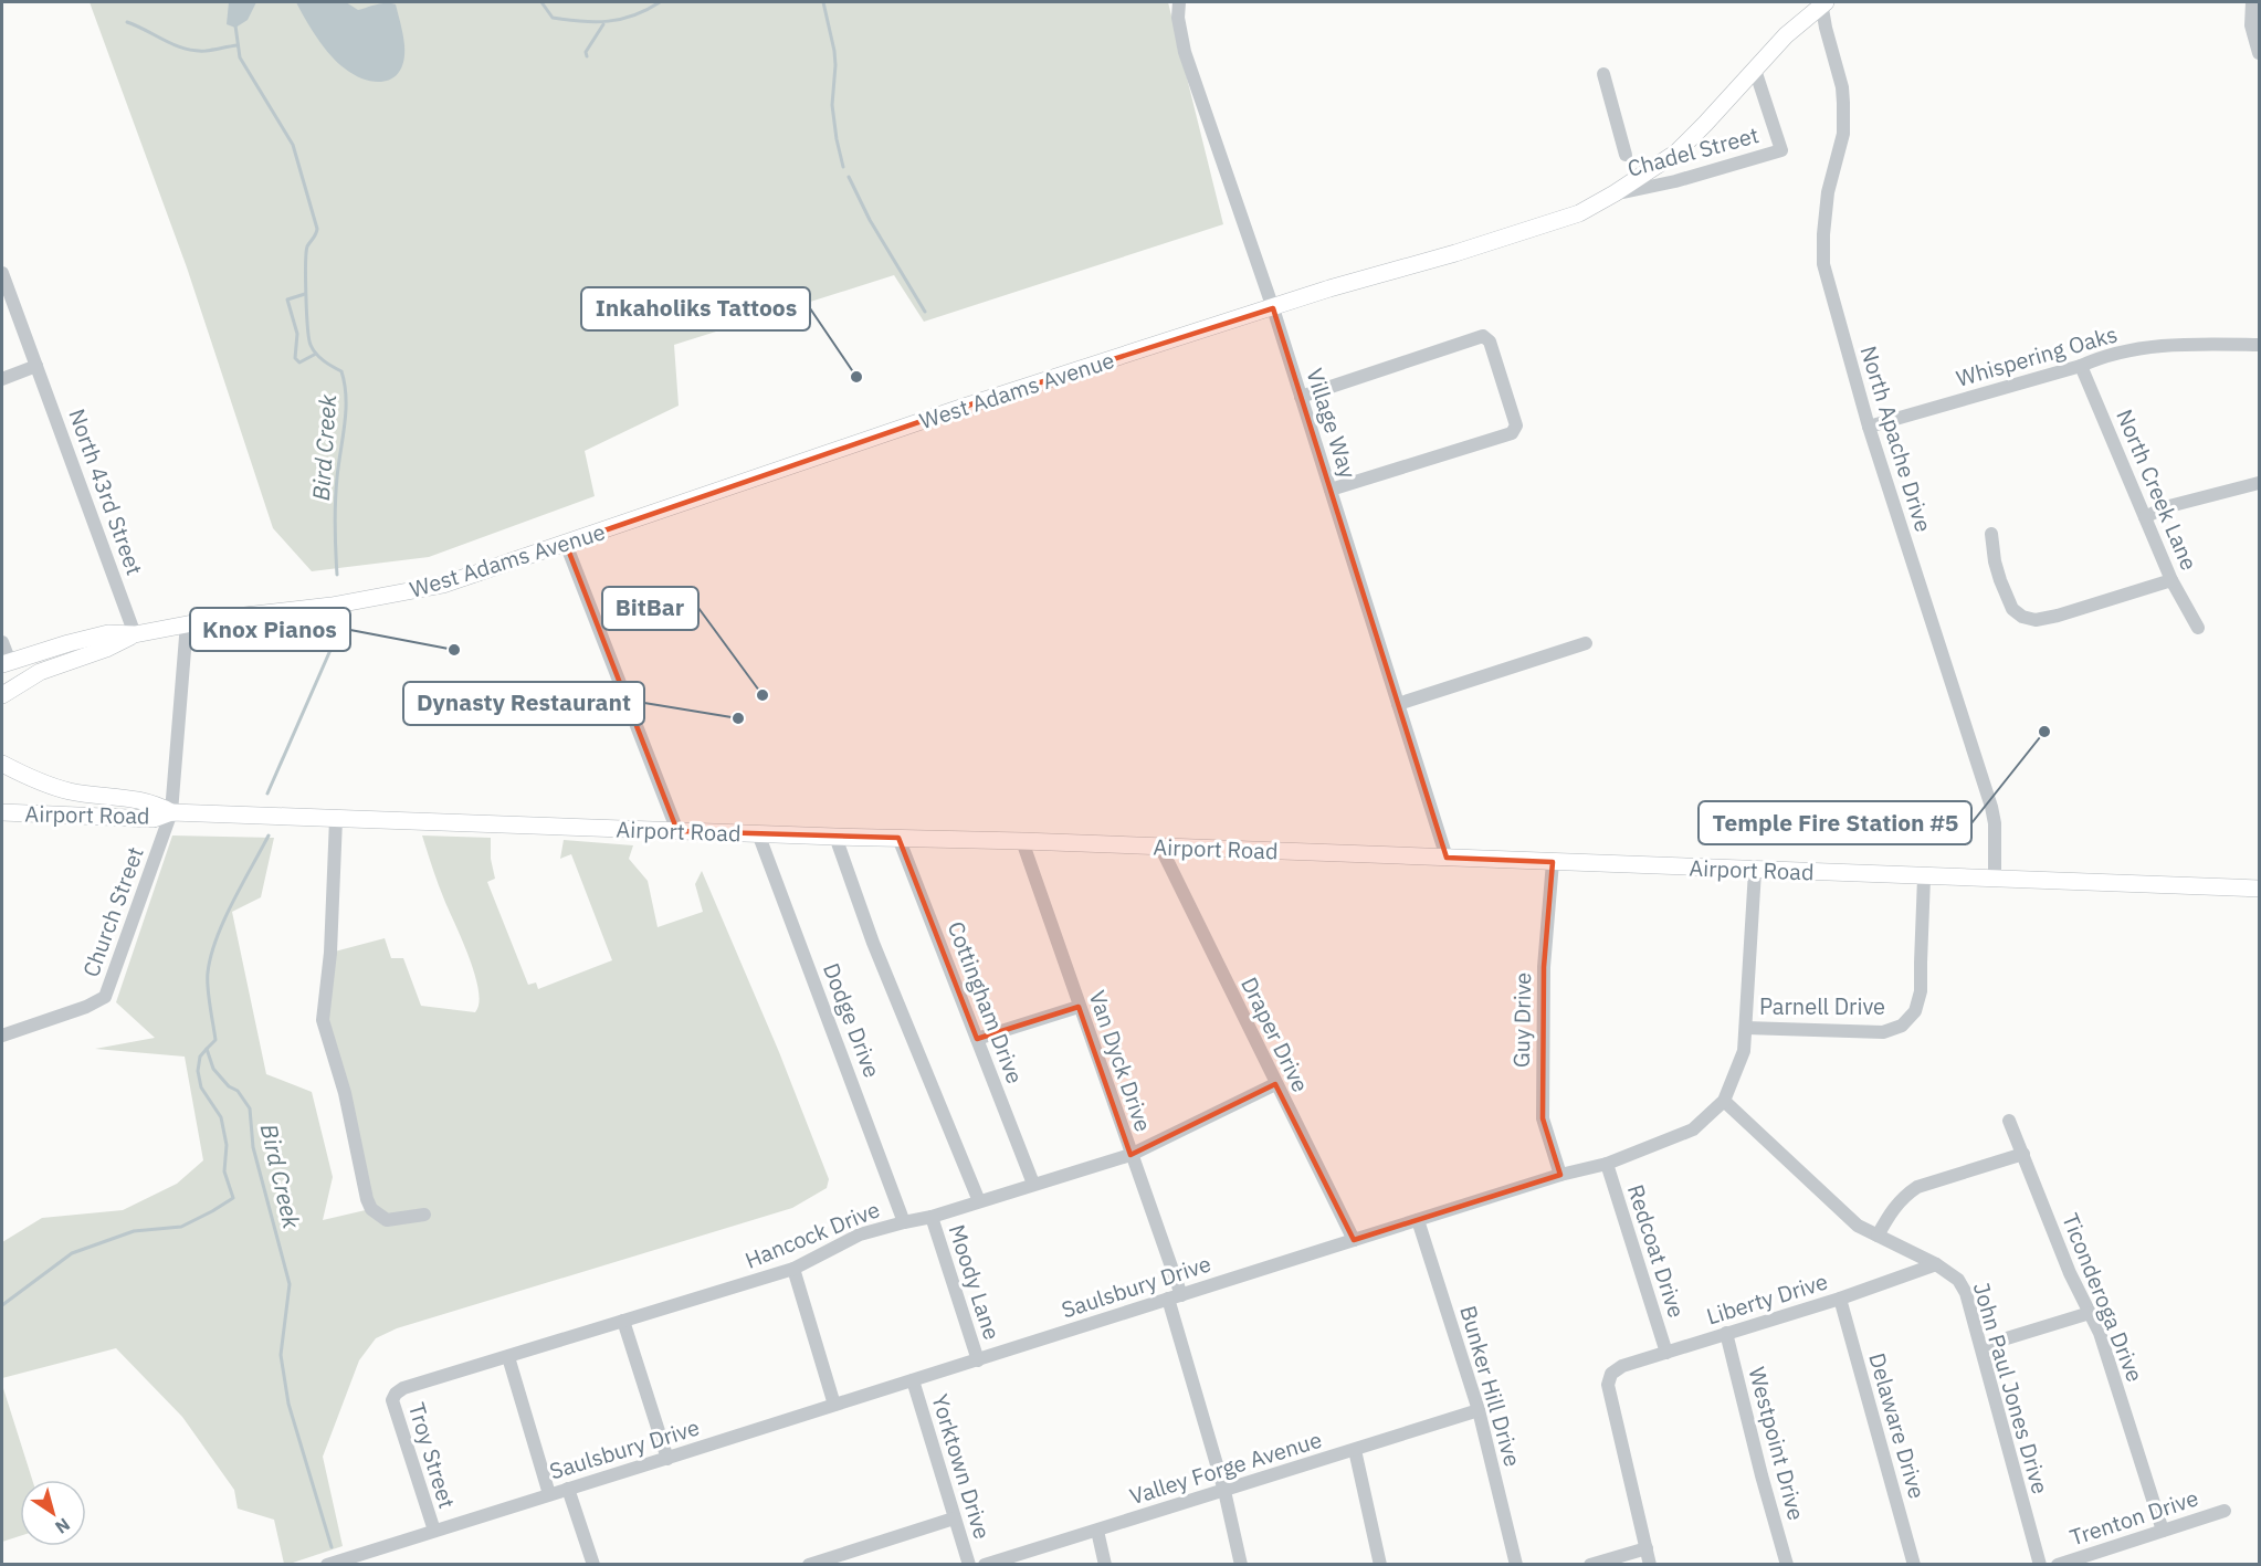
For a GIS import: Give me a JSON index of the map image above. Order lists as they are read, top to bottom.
{
  "streets": {
    "main road": ["West Adams Avenue", "Airport Road"],
    "street": [
      "Chadel Street",
      "Whispering Oaks",
      "Village Way",
      "North Apache Drive",
      "North Creek Lane",
      "North 43rd Street",
      "Church Street",
      "Cottingham Drive",
      "Parnell Drive",
      "Dodge Drive",
      "Guy Drive",
      "Draper Drive",
      "Van Dyck Drive",
      "Hancock Drive",
      "Redcoat Drive",
      "Moody Lane",
      "Saulsbury Drive",
      "Ticonderoga Drive",
      "Liberty Drive",
      "Bunker Hill Drive",
      "John Paul Jones Drive",
      "Delaware Drive",
      "Westpoint Drive",
      "Troy Street",
      "Yorktown Drive",
      "Valley Forge Avenue",
      "Trenton Drive"
    ]
  },
  "crossings": [
    ["Chadel Street", "West Adams Avenue"],
    ["Whispering Oaks", "North Apache Drive"],
    ["Whispering Oaks", "North Creek Lane"],
    ["West Adams Avenue", "Village Way"],
    ["West Adams Avenue", "North Apache Drive"],
    ["West Adams Avenue", "North 43rd Street"],
    ["Village Way", "Airport Road"],
    ["North Apache Drive", "Airport Road"],
    ["Airport Road", "Church Street"],
    ["Airport Road", "Cottingham Drive"],
    ["Airport Road", "Parnell Drive"],
    ["Airport Road", "Dodge Drive"],
    ["Airport Road", "Guy Drive"],
    ["Airport Road", "Draper Drive"],
    ["Airport Road", "Van Dyck Drive"],
    ["Airport Road", "Saulsbury Drive"],
    ["Cottingham Drive", "Hancock Drive"],
    ["Parnell Drive", "Saulsbury Drive"],
    ["Dodge Drive", "Hancock Drive"],
    ["Guy Drive", "Saulsbury Drive"],
    ["Draper Drive", "Hancock Drive"],
    ["Draper Drive", "Saulsbury Drive"],
    ["Van Dyck Drive", "Hancock Drive"],
    ["Van Dyck Drive", "Saulsbury Drive"],
    ["Van Dyck Drive", "Valley Forge Avenue"],
    ["Hancock Drive", "Moody Lane"],
    ["Hancock Drive", "Troy Street"],
    ["Redcoat Drive", "Saulsbury Drive"],
    ["Redcoat Drive", "Liberty Drive"],
    ["Moody Lane", "Saulsbury Drive"],
    ["Saulsbury Drive", "Bunker Hill Drive"],
    ["Saulsbury Drive", "John Paul Jones Drive"],
    ["Saulsbury Drive", "Troy Street"],
    ["Saulsbury Drive", "Yorktown Drive"],
    ["Ticonderoga Drive", "Trenton Drive"],
    ["Liberty Drive", "John Paul Jones Drive"],
    ["Liberty Drive", "Delaware Drive"],
    ["Liberty Drive", "Westpoint Drive"],
    ["Bunker Hill Drive", "Valley Forge Avenue"]
  ],
  "water": ["Bird Creek"],
  "places": [
    "Inkaholiks Tattoos",
    "Knox Pianos",
    "BitBar",
    "Dynasty Restaurant",
    "Temple Fire Station #5"
  ],
  "north": "bottom right"
}
